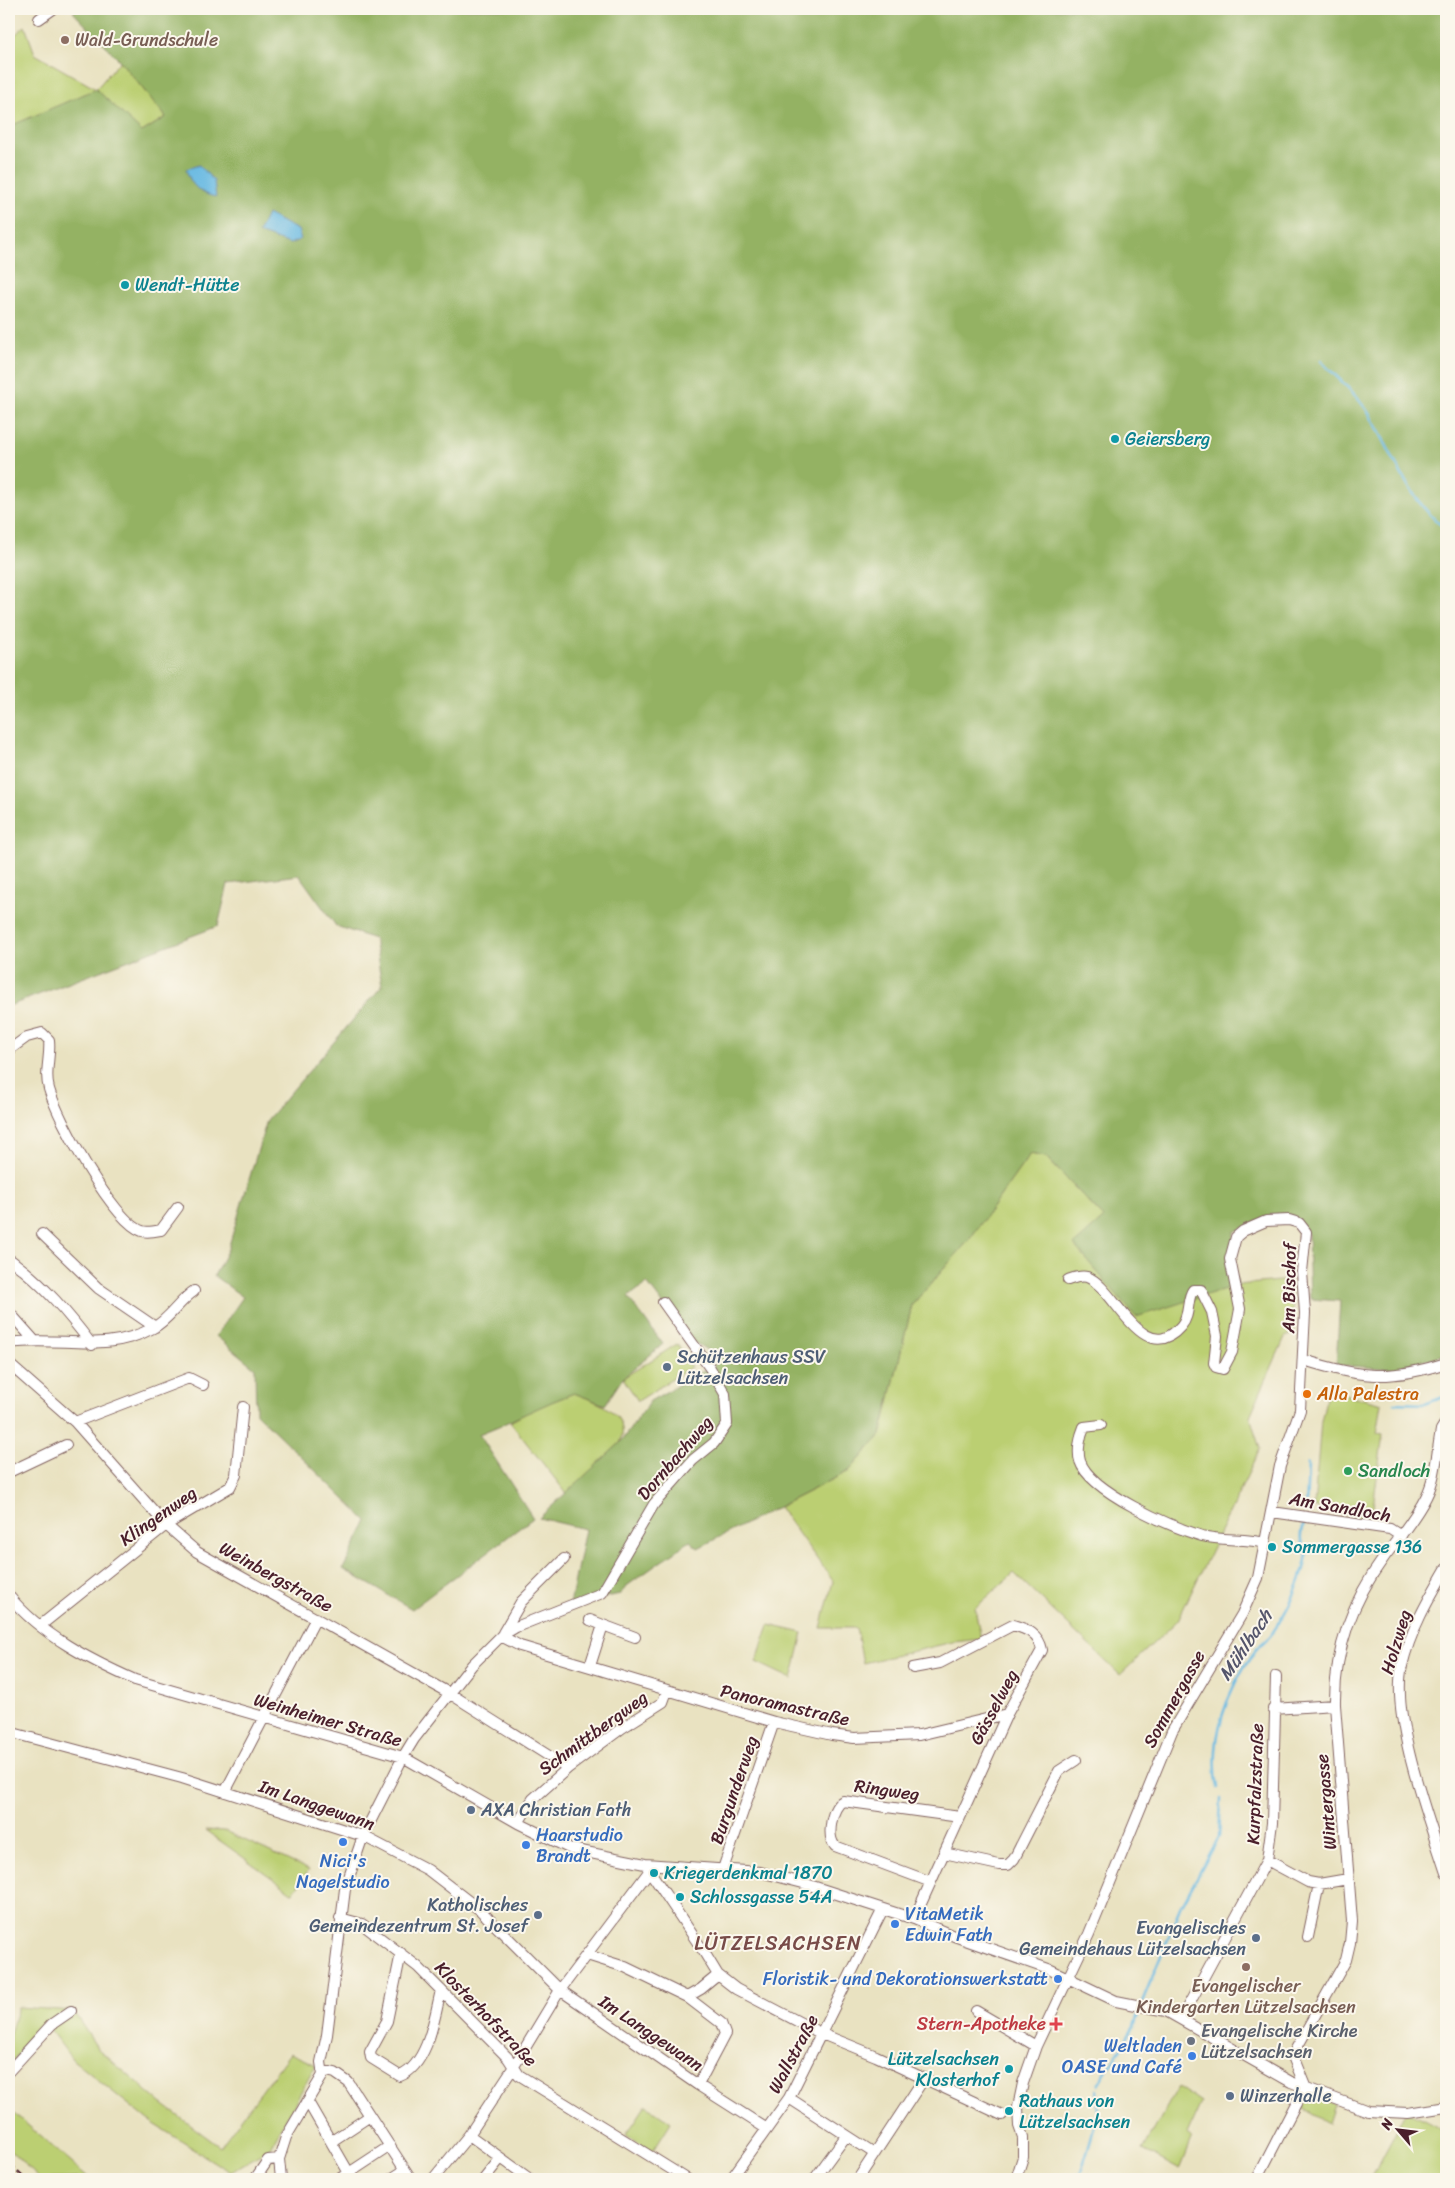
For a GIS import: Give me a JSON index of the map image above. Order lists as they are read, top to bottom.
{
  "streets": {
    "street": [
      "Am Bischof",
      "Dornbachweg",
      "Am Sandloch",
      "Klingenweg",
      "Weinbergstraße",
      "Holzweg",
      "Sommergasse",
      "Panoramastraße",
      "Gässelweg",
      "Weinheimer Straße",
      "Schmittbergweg",
      "Kurpfalzstraße",
      "Burgunderweg",
      "Ringweg",
      "Wintergasse",
      "Im Langgewann",
      "Klosterhofstraße",
      "Wallstraße"
    ]
  },
  "crossings": [
    ["Am Bischof", "Sommergasse"],
    ["Dornbachweg", "Weinbergstraße"],
    ["Dornbachweg", "Panoramastraße"],
    ["Dornbachweg", "Weinheimer Straße"],
    ["Dornbachweg", "Im Langgewann"],
    ["Dornbachweg", "Klosterhofstraße"],
    ["Am Sandloch", "Sommergasse"],
    ["Am Sandloch", "Wintergasse"],
    ["Klingenweg", "Weinbergstraße"],
    ["Klingenweg", "Weinheimer Straße"],
    ["Weinbergstraße", "Schmittbergweg"],
    ["Sommergasse", "Weinheimer Straße"],
    ["Panoramastraße", "Gässelweg"],
    ["Panoramastraße", "Schmittbergweg"],
    ["Panoramastraße", "Burgunderweg"],
    ["Gässelweg", "Weinheimer Straße"],
    ["Gässelweg", "Ringweg"],
    ["Weinheimer Straße", "Schmittbergweg"],
    ["Weinheimer Straße", "Kurpfalzstraße"],
    ["Weinheimer Straße", "Burgunderweg"],
    ["Weinheimer Straße", "Wintergasse"],
    ["Weinheimer Straße", "Wallstraße"],
    ["Kurpfalzstraße", "Wintergasse"],
    ["Im Langgewann", "Wallstraße"]
  ],
  "districts": ["LÜTZELSACHSEN"],
  "water": ["Mühlbach"],
  "places": {
    "other": [
      "Wald-Grundschule",
      "Wendt-Hütte",
      "Geiersberg",
      "Schützenhaus SSV Lützelsachsen",
      "Alla Palestra",
      "Sandloch",
      "Sommergasse 136",
      "AXA Christian Fath",
      "Nici's Nagelstudio",
      "Haarstudio Brandt",
      "Kriegerdenkmal 1870",
      "Schlossgasse 54A",
      "Katholisches Gemeindezentrum St. Josef",
      "VitaMetik Edwin Fath",
      "Evangelisches Gemeindehaus Lützelsachsen",
      "Evangelischer Kindergarten Lützelsachsen",
      "Floristik- und Dekorationswerkstatt",
      "Evangelische Kirche Lützelsachsen",
      "Weltladen OASE und Café",
      "Lützelsachsen Klosterhof",
      "Winzerhalle",
      "Rathaus von Lützelsachsen"
    ],
    "health": ["Stern-Apotheke"]
  },
  "north": "top left"
}
